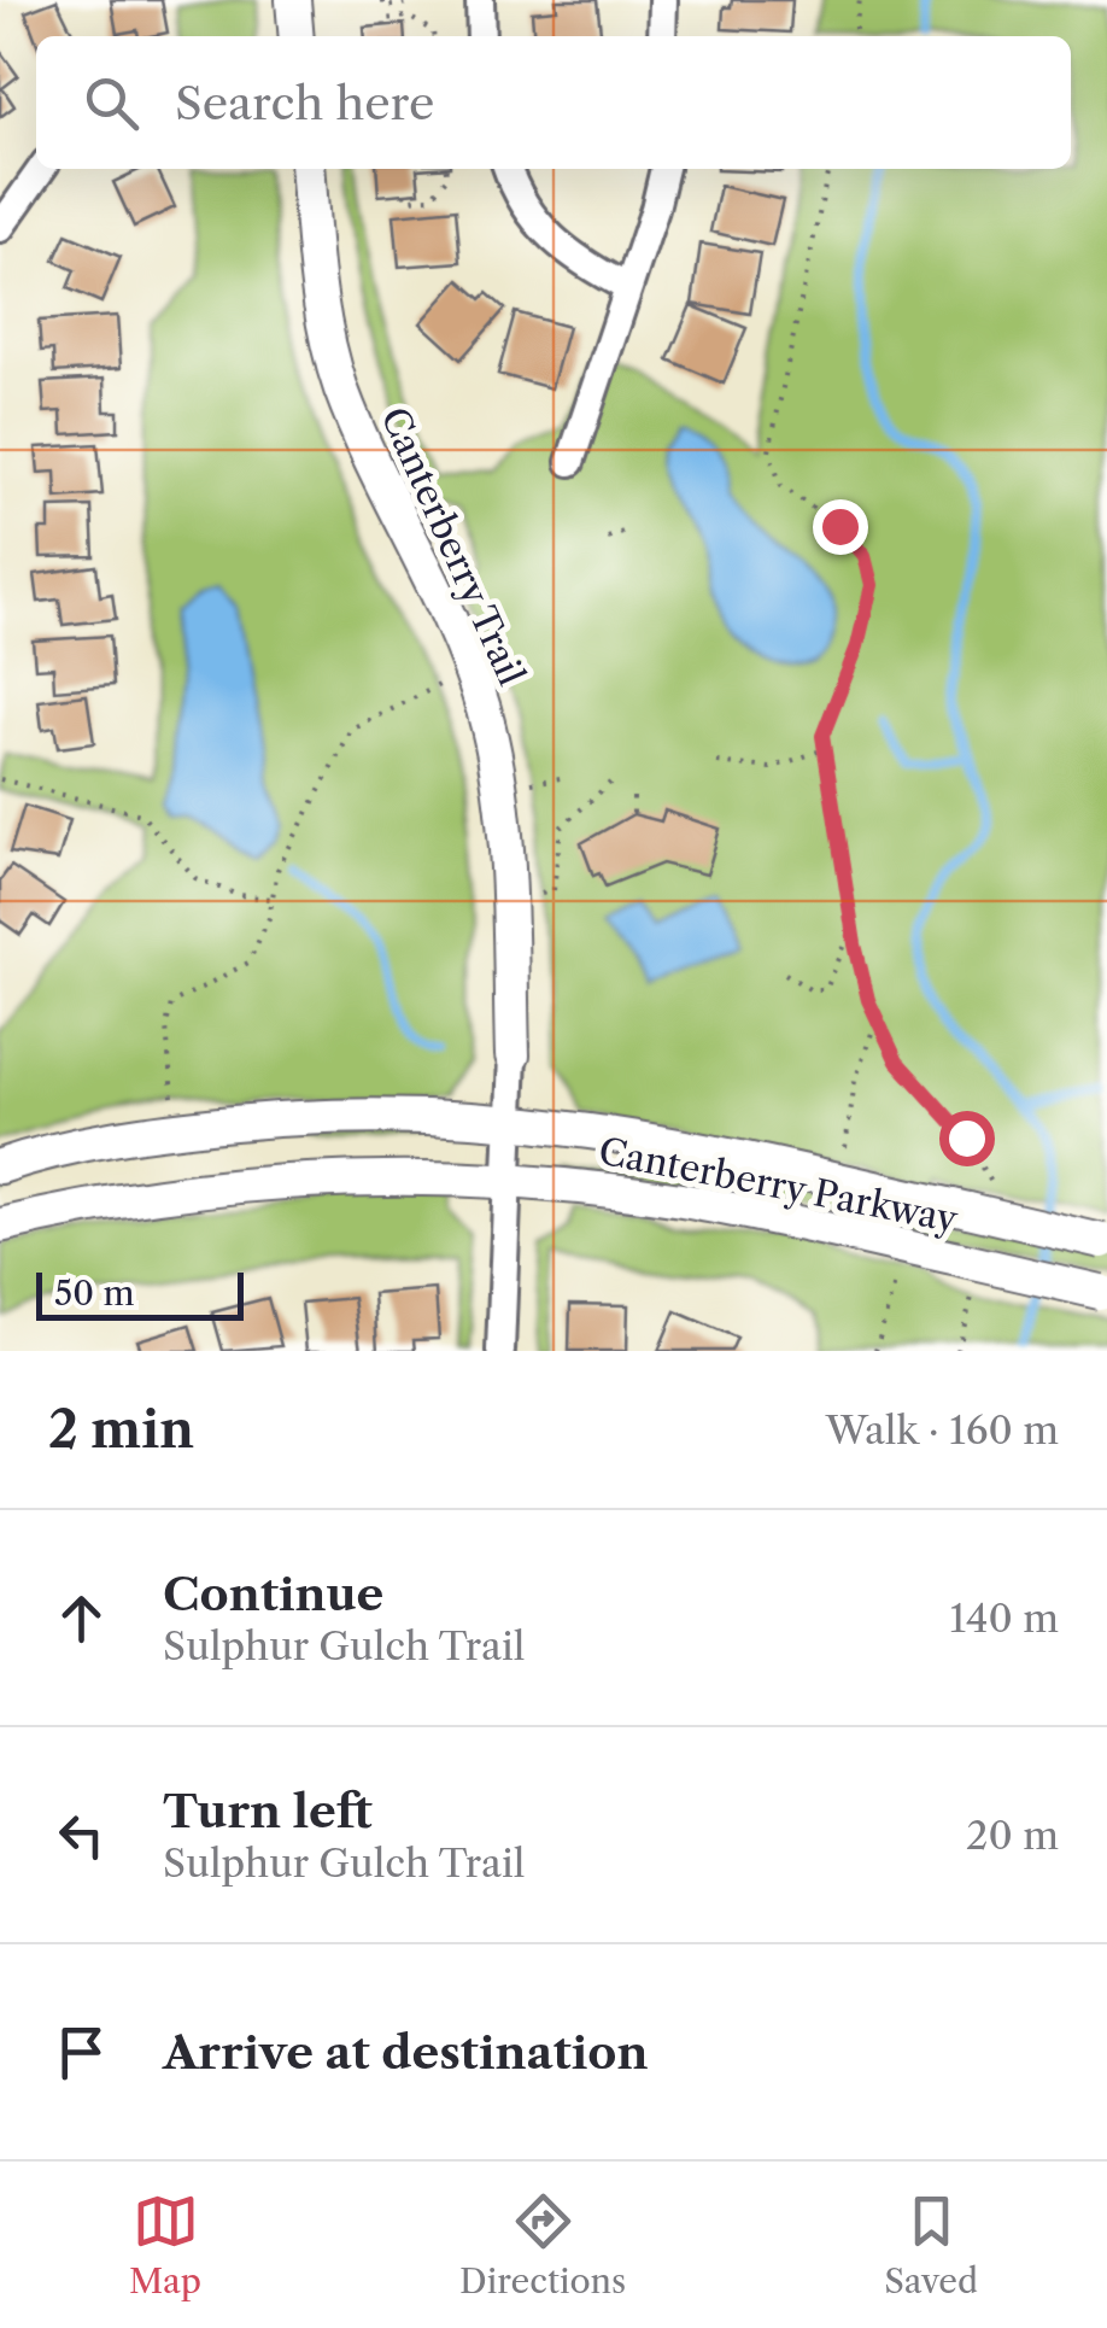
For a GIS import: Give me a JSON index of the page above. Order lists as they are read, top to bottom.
{
  "streets": {
    "street": ["Canterberry Trail", "Canterberry Parkway"]
  },
  "crossings": [
    ["Canterberry Trail", "Canterberry Parkway"]
  ],
  "scale_bar": "50 m",
  "page": {
    "search": "Search here",
    "scale": "50 m",
    "heading": ["2 min", "Walk · 160 m"],
    "list": [
      ["Continue", "Sulphur Gulch Trail", "140 m"],
      ["Turn left", "Sulphur Gulch Trail", "20 m"],
      "Arrive at destination"
    ],
    "nav": ["Map", "Directions", "Saved"]
  }
}
